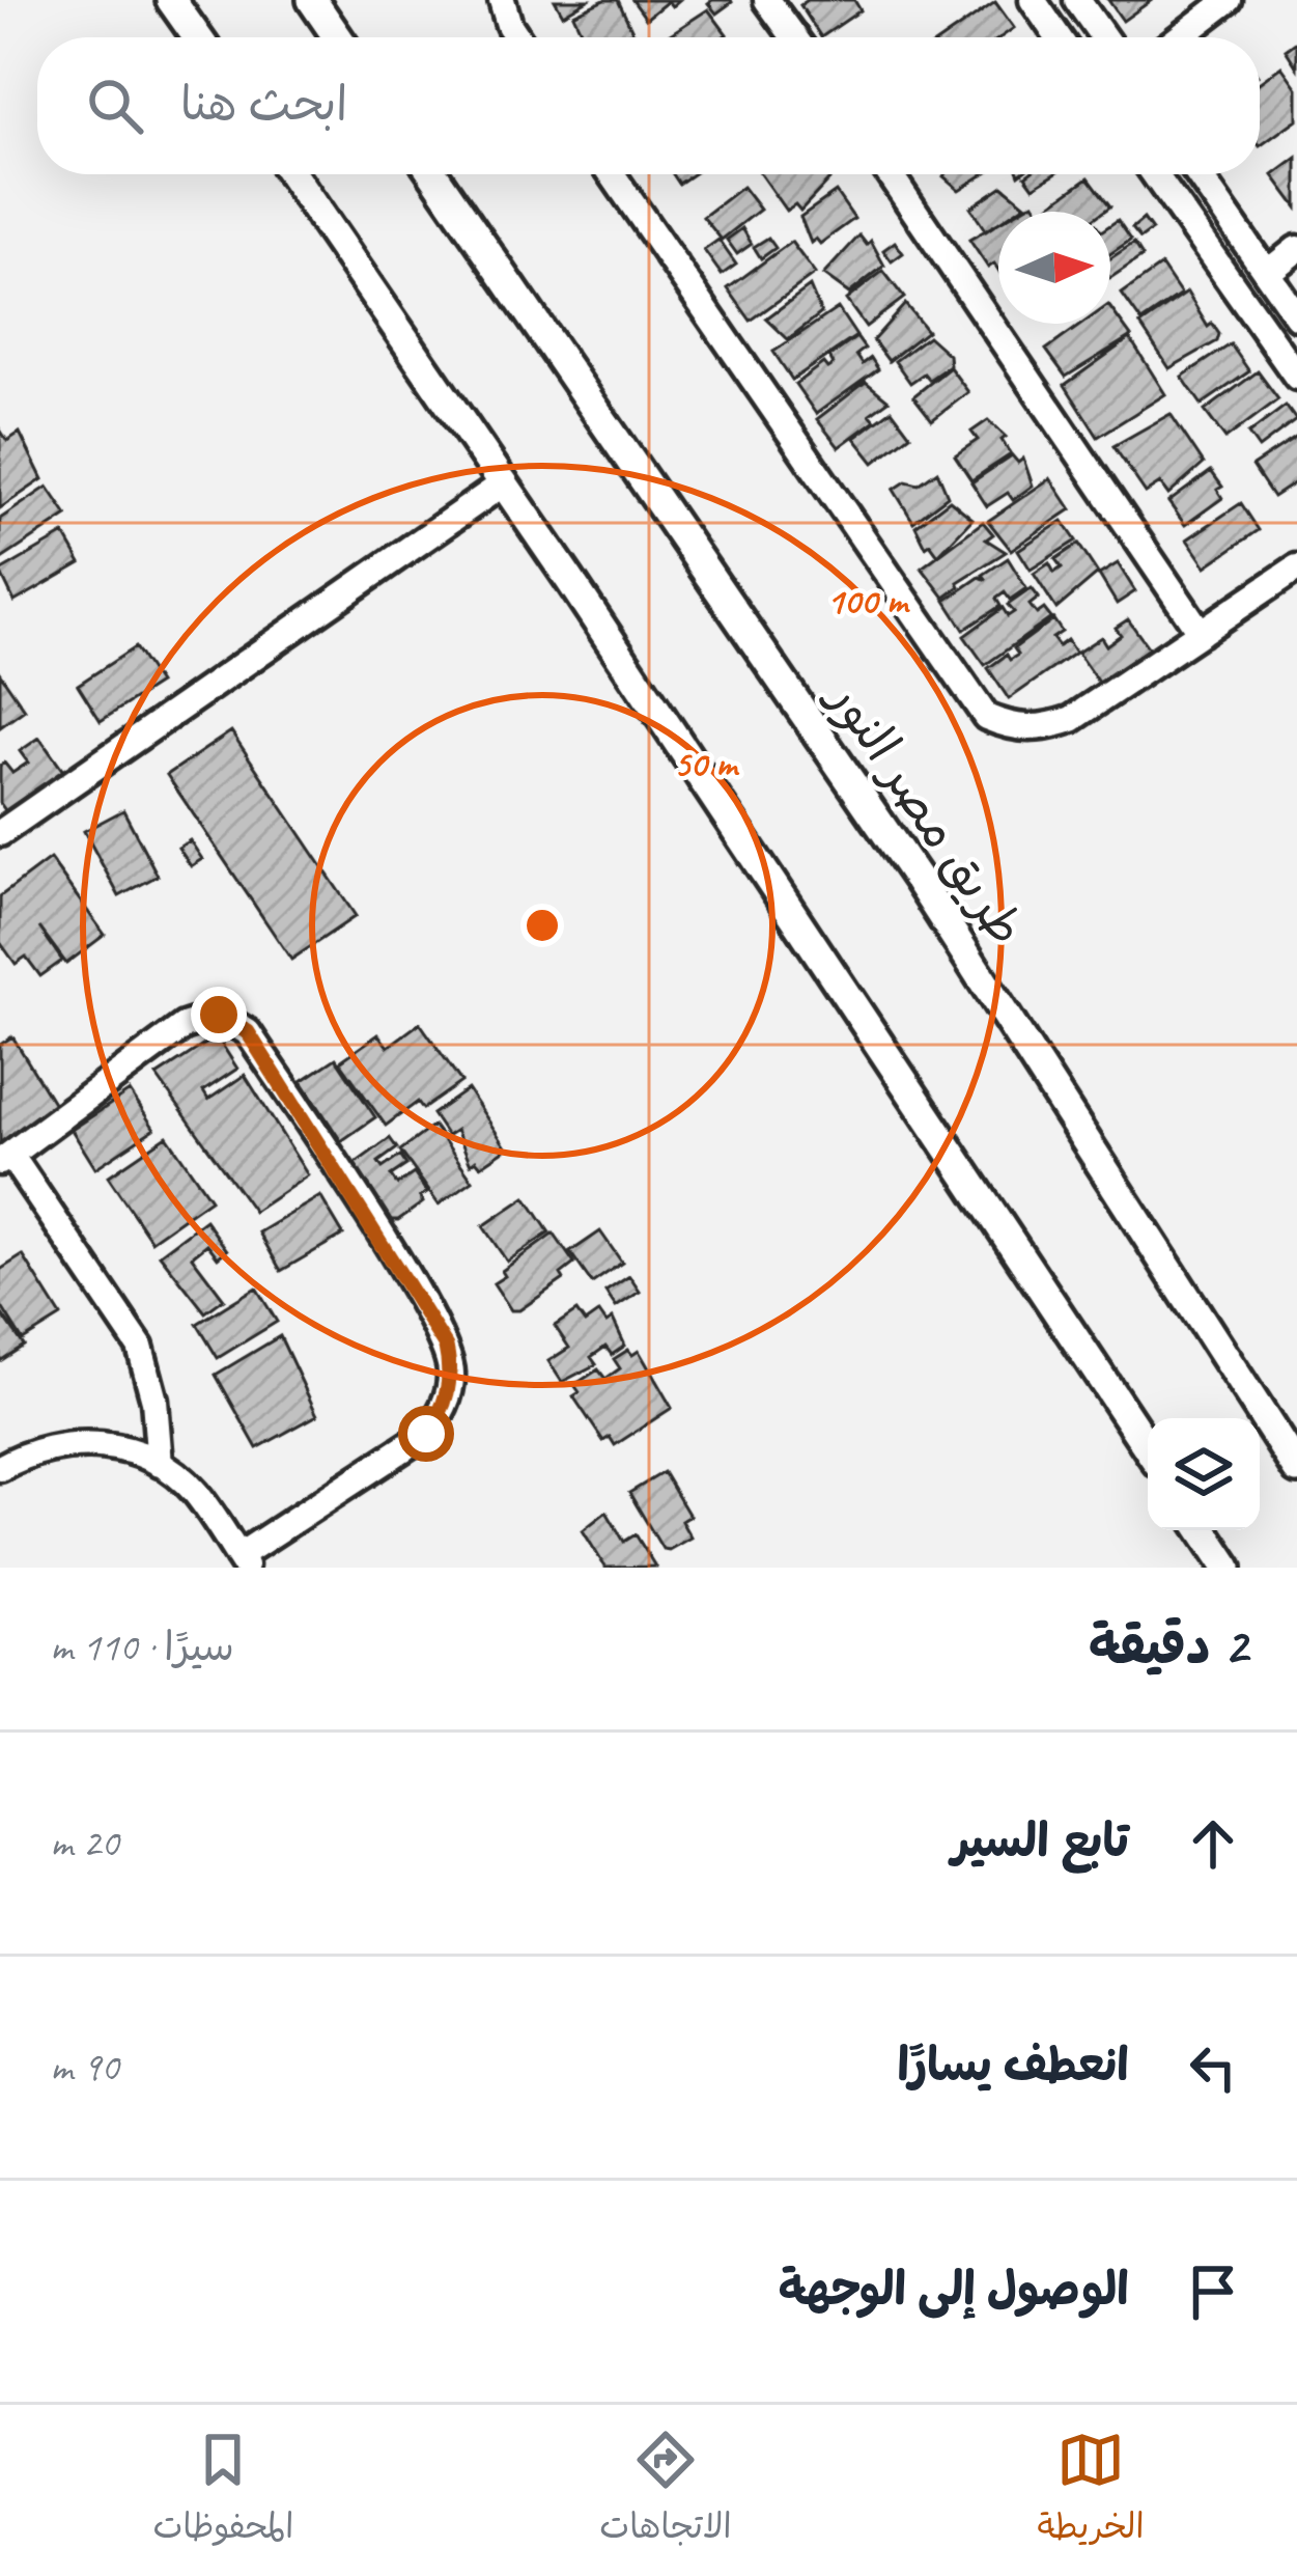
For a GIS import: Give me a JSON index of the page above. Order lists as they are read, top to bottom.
{
  "streets": {
    "street": ["طريق مصر النور"]
  },
  "north": "right",
  "page": {
    "search": "ابحث هنا",
    "heading": ["2 دقيقة", "سيرًا · 110 m"],
    "list": [
      ["تابع السير", "20 m"],
      ["انعطف يسارًا", "90 m"],
      "الوصول إلى الوجهة"
    ],
    "nav": ["الخريطة", "الاتجاهات", "المحفوظات"]
  },
  "rings": ["100 m", "50 m"]
}
